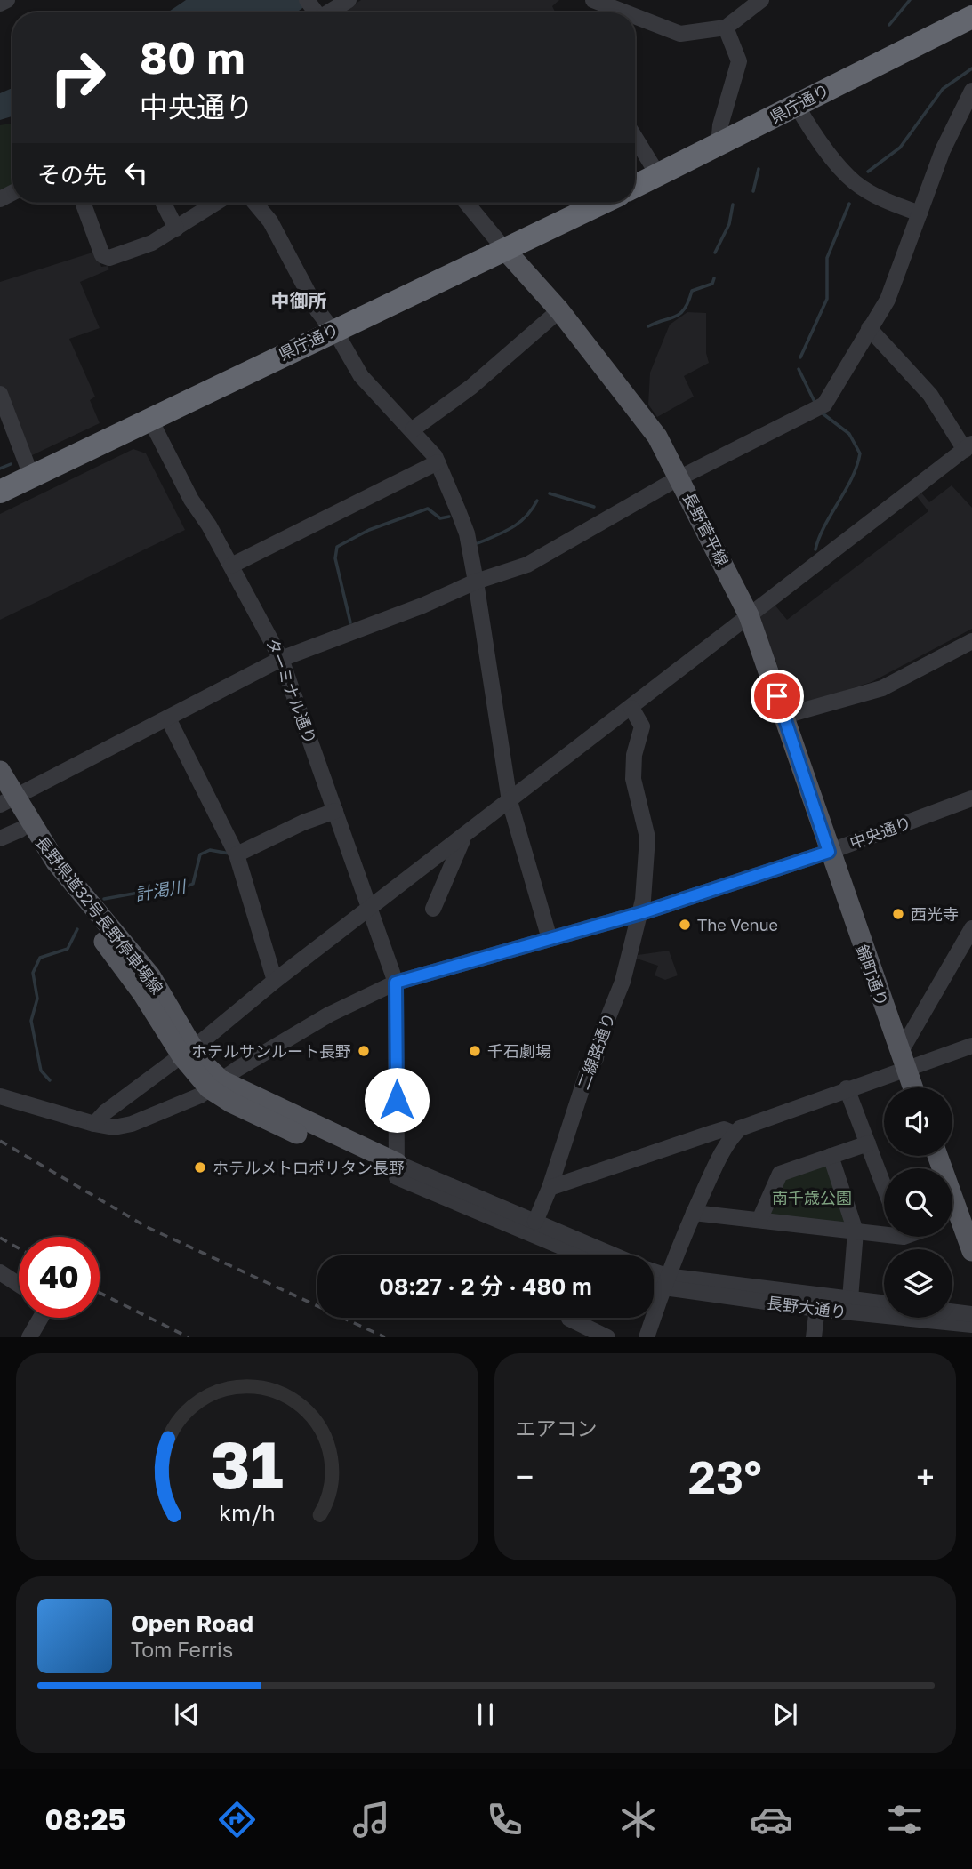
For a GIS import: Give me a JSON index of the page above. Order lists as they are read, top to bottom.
{
  "streets": {
    "highway": ["県庁通り"],
    "main road": ["長野菅平線", "長野県道32号長野停車場線", "錦町通り"],
    "street": [
      "ターミナル通り",
      "中央通り",
      "二線路通り",
      "長野大通り"
    ]
  },
  "crossings": [
    ["県庁通り", "長野菅平線"],
    ["県庁通り", "ターミナル通り"],
    ["長野菅平線", "中央通り"],
    ["長野菅平線", "錦町通り"],
    ["ターミナル通り", "中央通り"],
    ["ターミナル通り", "長野県道32号長野停車場線"],
    ["ターミナル通り", "長野大通り"],
    ["中央通り", "長野県道32号長野停車場線"],
    ["中央通り", "錦町通り"],
    ["中央通り", "二線路通り"],
    ["長野県道32号長野停車場線", "長野大通り"],
    ["二線路通り", "長野大通り"]
  ],
  "districts": ["中御所"],
  "water": ["計渇川"],
  "parks": ["南千歳公園"],
  "places": [
    "西光寺",
    "The Venue",
    "ホテルサンルート長野",
    "千石劇場",
    "ホテルメトロポリタン長野"
  ],
  "page": {
    "turn": ["80 m", "中央通り"],
    "then": "その先",
    "limit": "40",
    "trip": "08:27 · 2 分 · 480 m",
    "tile": "エアコン",
    "heat": ["−", "23°", "+"],
    "song": ["Open Road", "Tom Ferris"],
    "tabs": "08:25",
    "gauge": ["31", "km/h"]
  }
}
